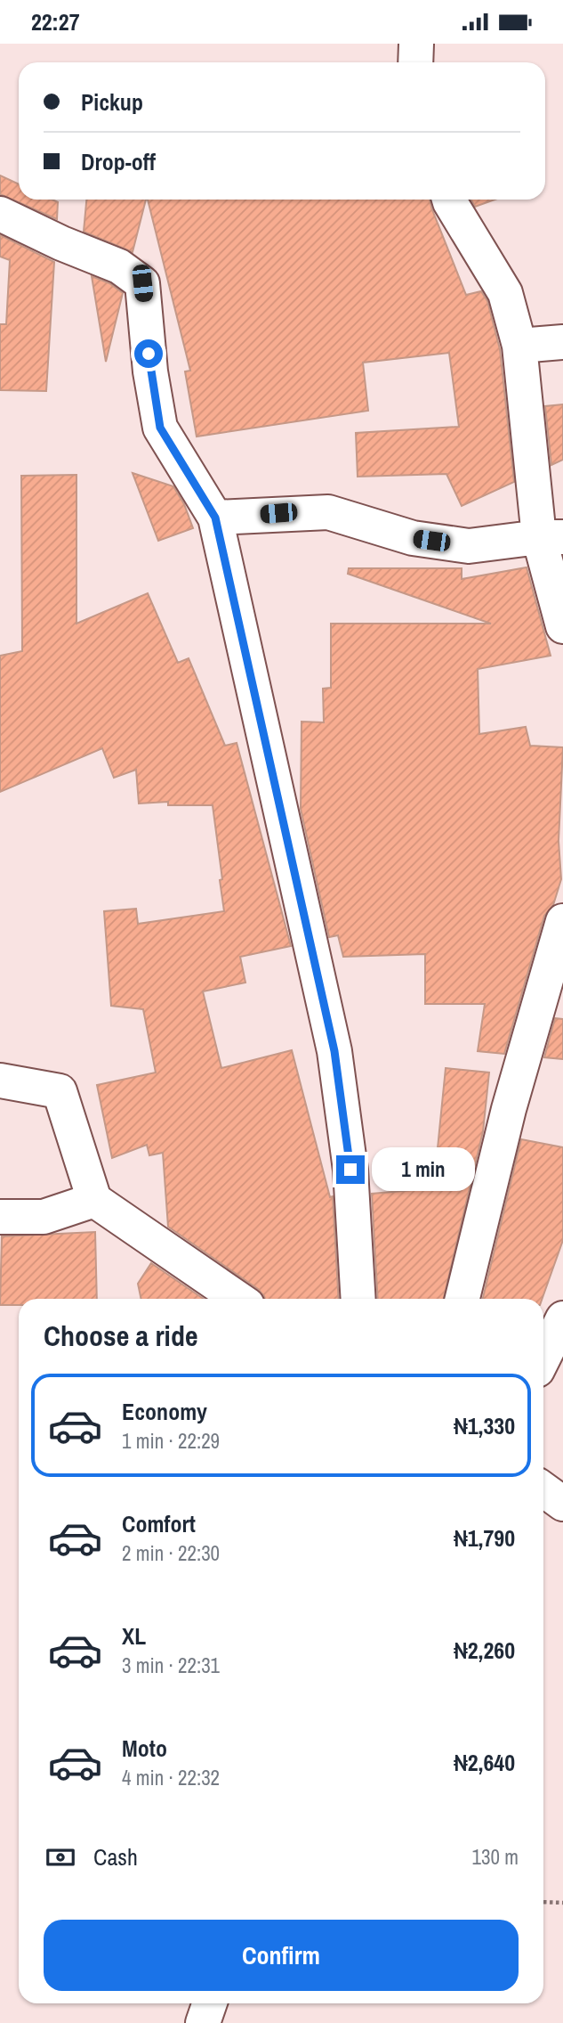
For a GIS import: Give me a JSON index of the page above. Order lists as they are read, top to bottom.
{
  "page": {
    "status": "22:27",
    "banner": ["Pickup", "Drop-off"],
    "bubble": "1 min",
    "heading": "Choose a ride",
    "list": [
      {
        "name": "Economy",
        "note": "1 min · 22:29",
        "value": "₦1,330"
      },
      {
        "name": "Comfort",
        "note": "2 min · 22:30",
        "value": "₦1,790"
      },
      {
        "name": "XL",
        "note": "3 min · 22:31",
        "value": "₦2,260"
      },
      {
        "name": "Moto",
        "note": "4 min · 22:32",
        "value": "₦2,640"
      }
    ],
    "pay": ["Cash", "130 m"],
    "buttons": "Confirm"
  }
}
